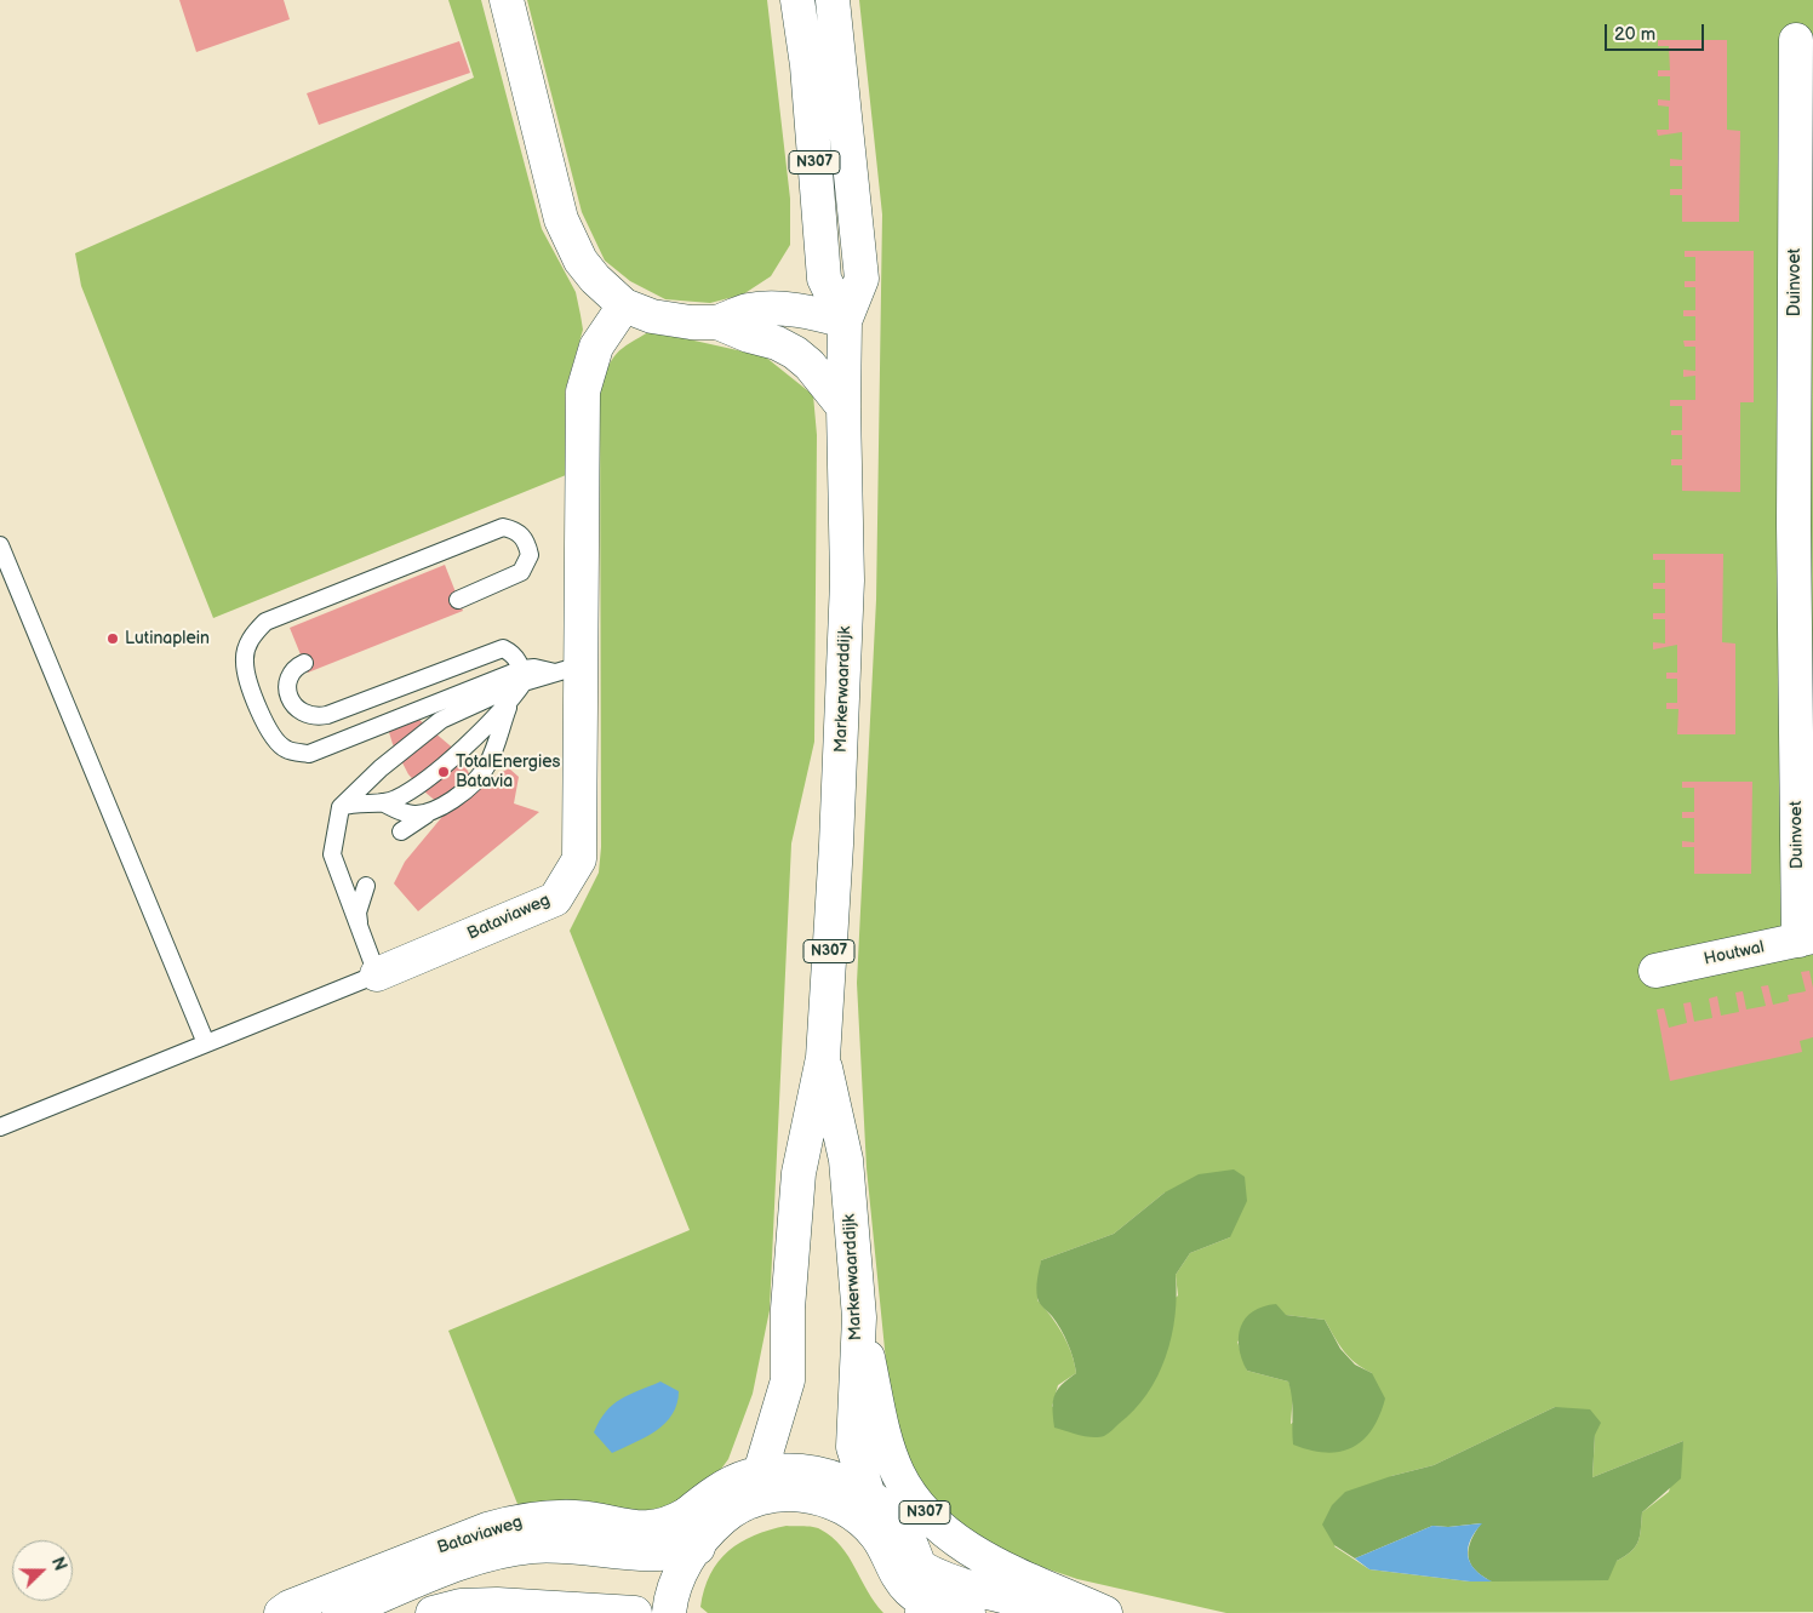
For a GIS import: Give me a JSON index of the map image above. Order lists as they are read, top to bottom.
{
  "streets": {
    "main road": [
      "N307",
      "Duinvoet",
      "Markerwaarddijk",
      "Bataviaweg",
      "Houtwal"
    ]
  },
  "crossings": [
    ["N307", "Markerwaarddijk"],
    ["N307", "Bataviaweg"],
    ["Duinvoet", "Houtwal"],
    ["Markerwaarddijk", "Bataviaweg"]
  ],
  "places": ["Lutinaplein", "TotalEnergies Batavia"],
  "scale_bar": "20 m",
  "north": "right"
}
